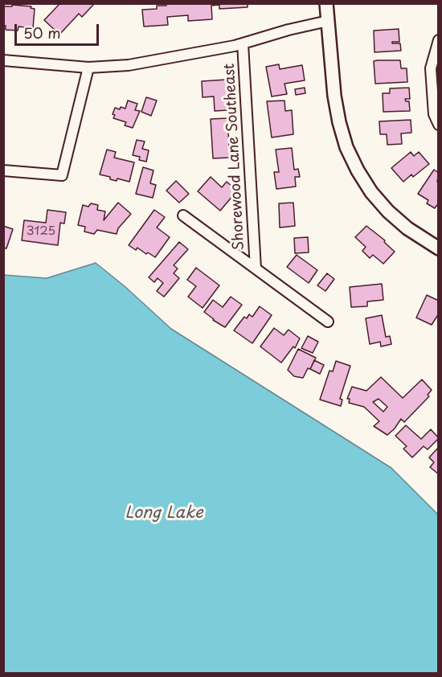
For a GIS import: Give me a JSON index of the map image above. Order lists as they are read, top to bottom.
{
  "streets": {
    "street": ["Shorewood Lane Southeast"]
  },
  "water": ["Long Lake"],
  "house_numbers": ["3125"],
  "scale_bar": "50 m"
}
